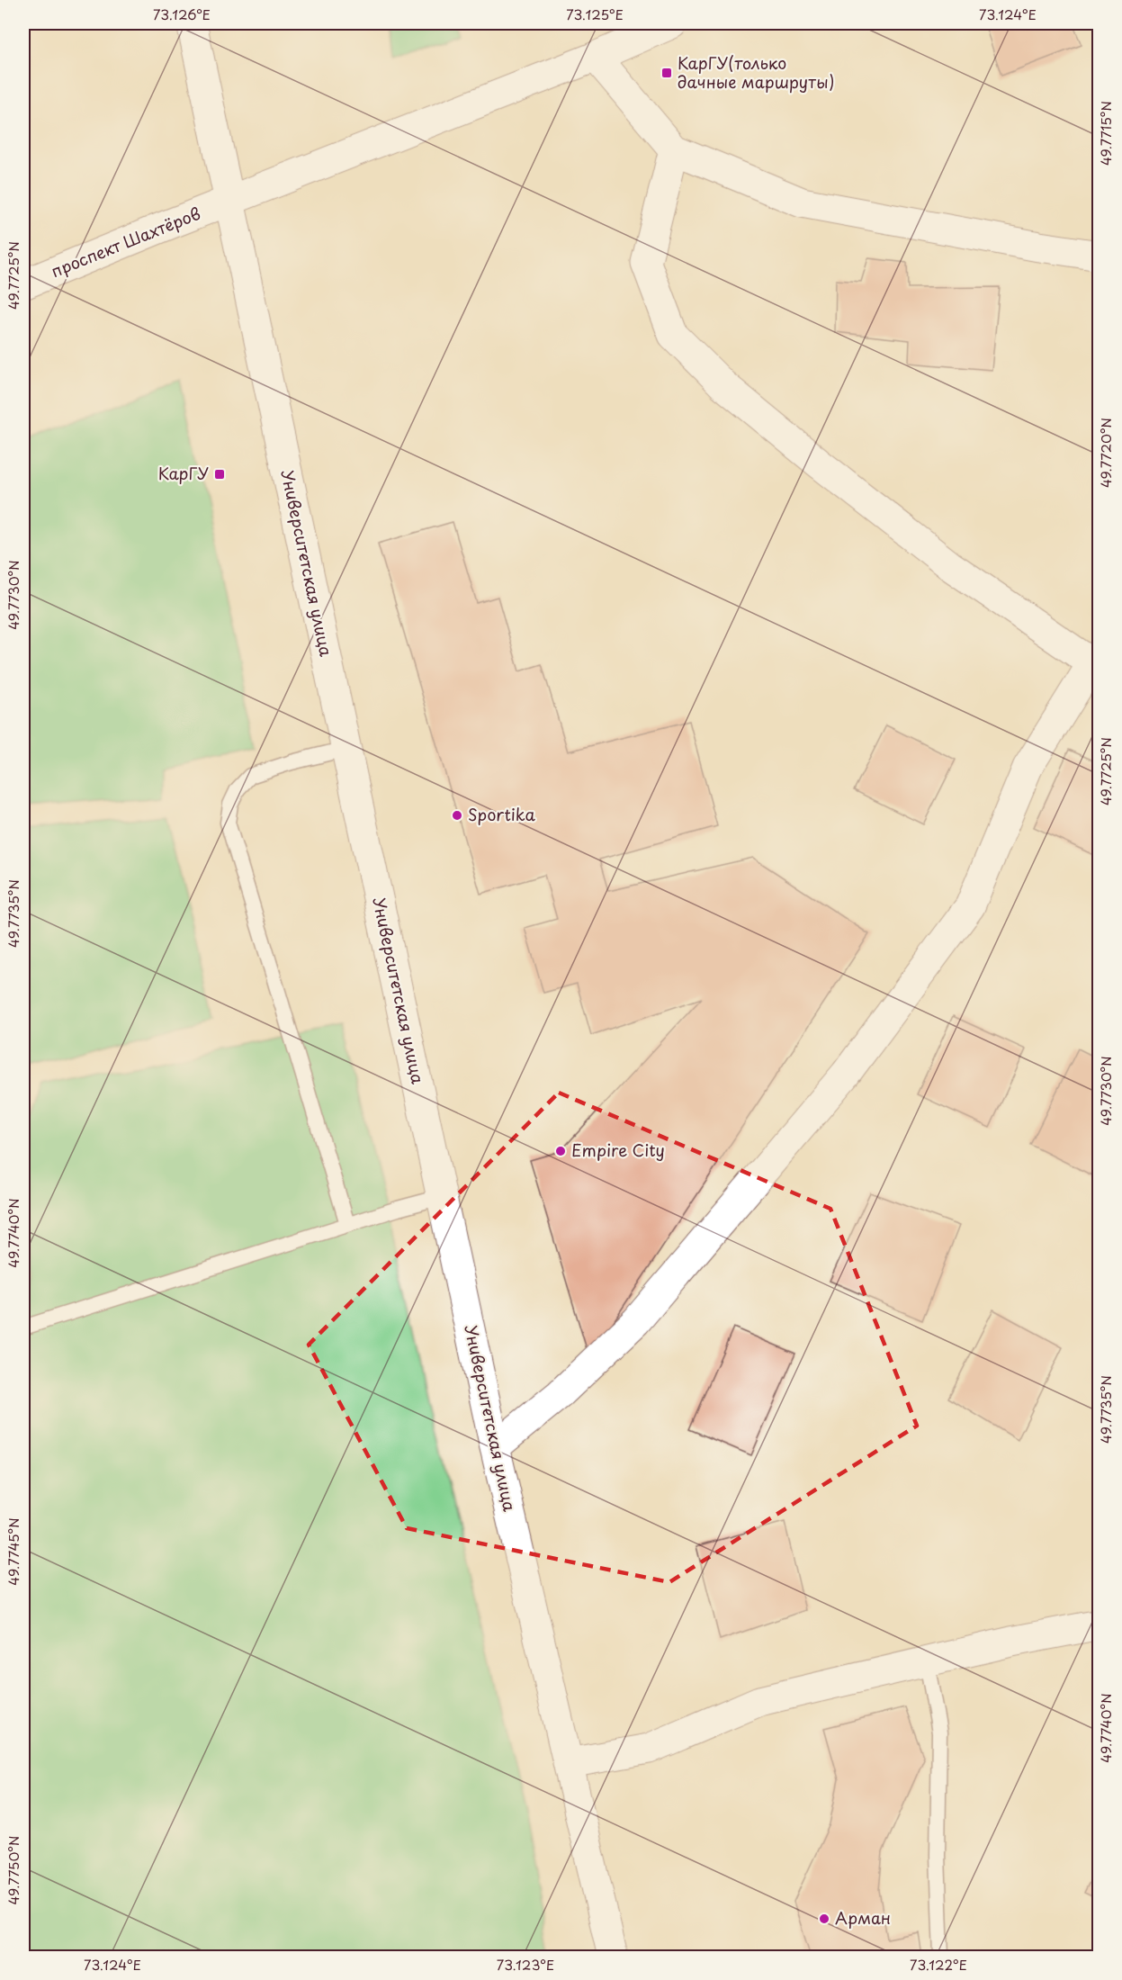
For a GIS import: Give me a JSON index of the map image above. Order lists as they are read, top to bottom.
{
  "streets": {
    "street": ["проспект Шахтёров", "Университетская улица"]
  },
  "crossings": [
    ["проспект Шахтёров", "Университетская улица"]
  ],
  "places": {
    "transit": ["КарГУ(только дачные маршруты)", "КарГУ"],
    "other": ["Sportika", "Empire City", "Арман"]
  },
  "coordinates": [
    "73.126°E",
    "73.125°E",
    "73.124°E",
    "49.7715°N",
    "49.7725°N",
    "49.7720°N",
    "49.7730°N",
    "49.7735°N",
    "49.7740°N",
    "49.7745°N",
    "49.7750°N",
    "73.123°E",
    "73.122°E"
  ]
}
